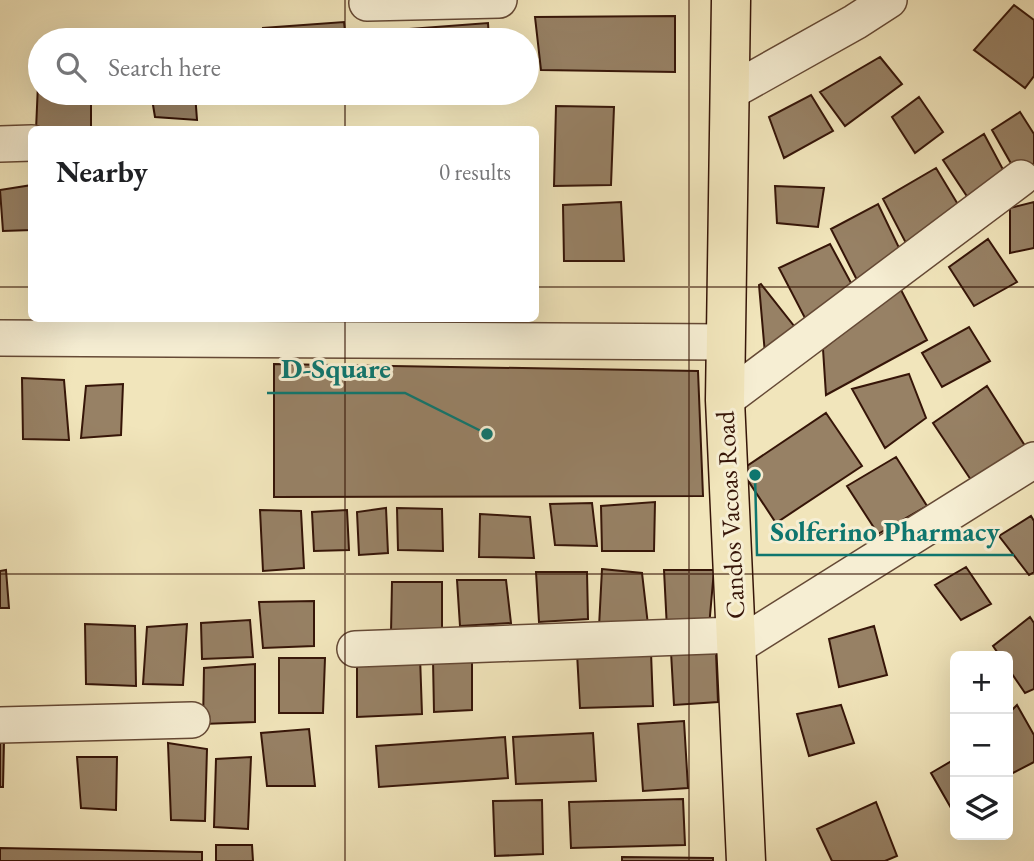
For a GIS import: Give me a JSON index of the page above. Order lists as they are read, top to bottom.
{
  "streets": {
    "main road": ["Candos Vacoas Road"]
  },
  "places": ["D-Square", "Solferino Pharmacy"],
  "page": {
    "search": "Search here",
    "heading": ["Nearby", "0 results"],
    "map_buttons": ["+", "−"]
  }
}
